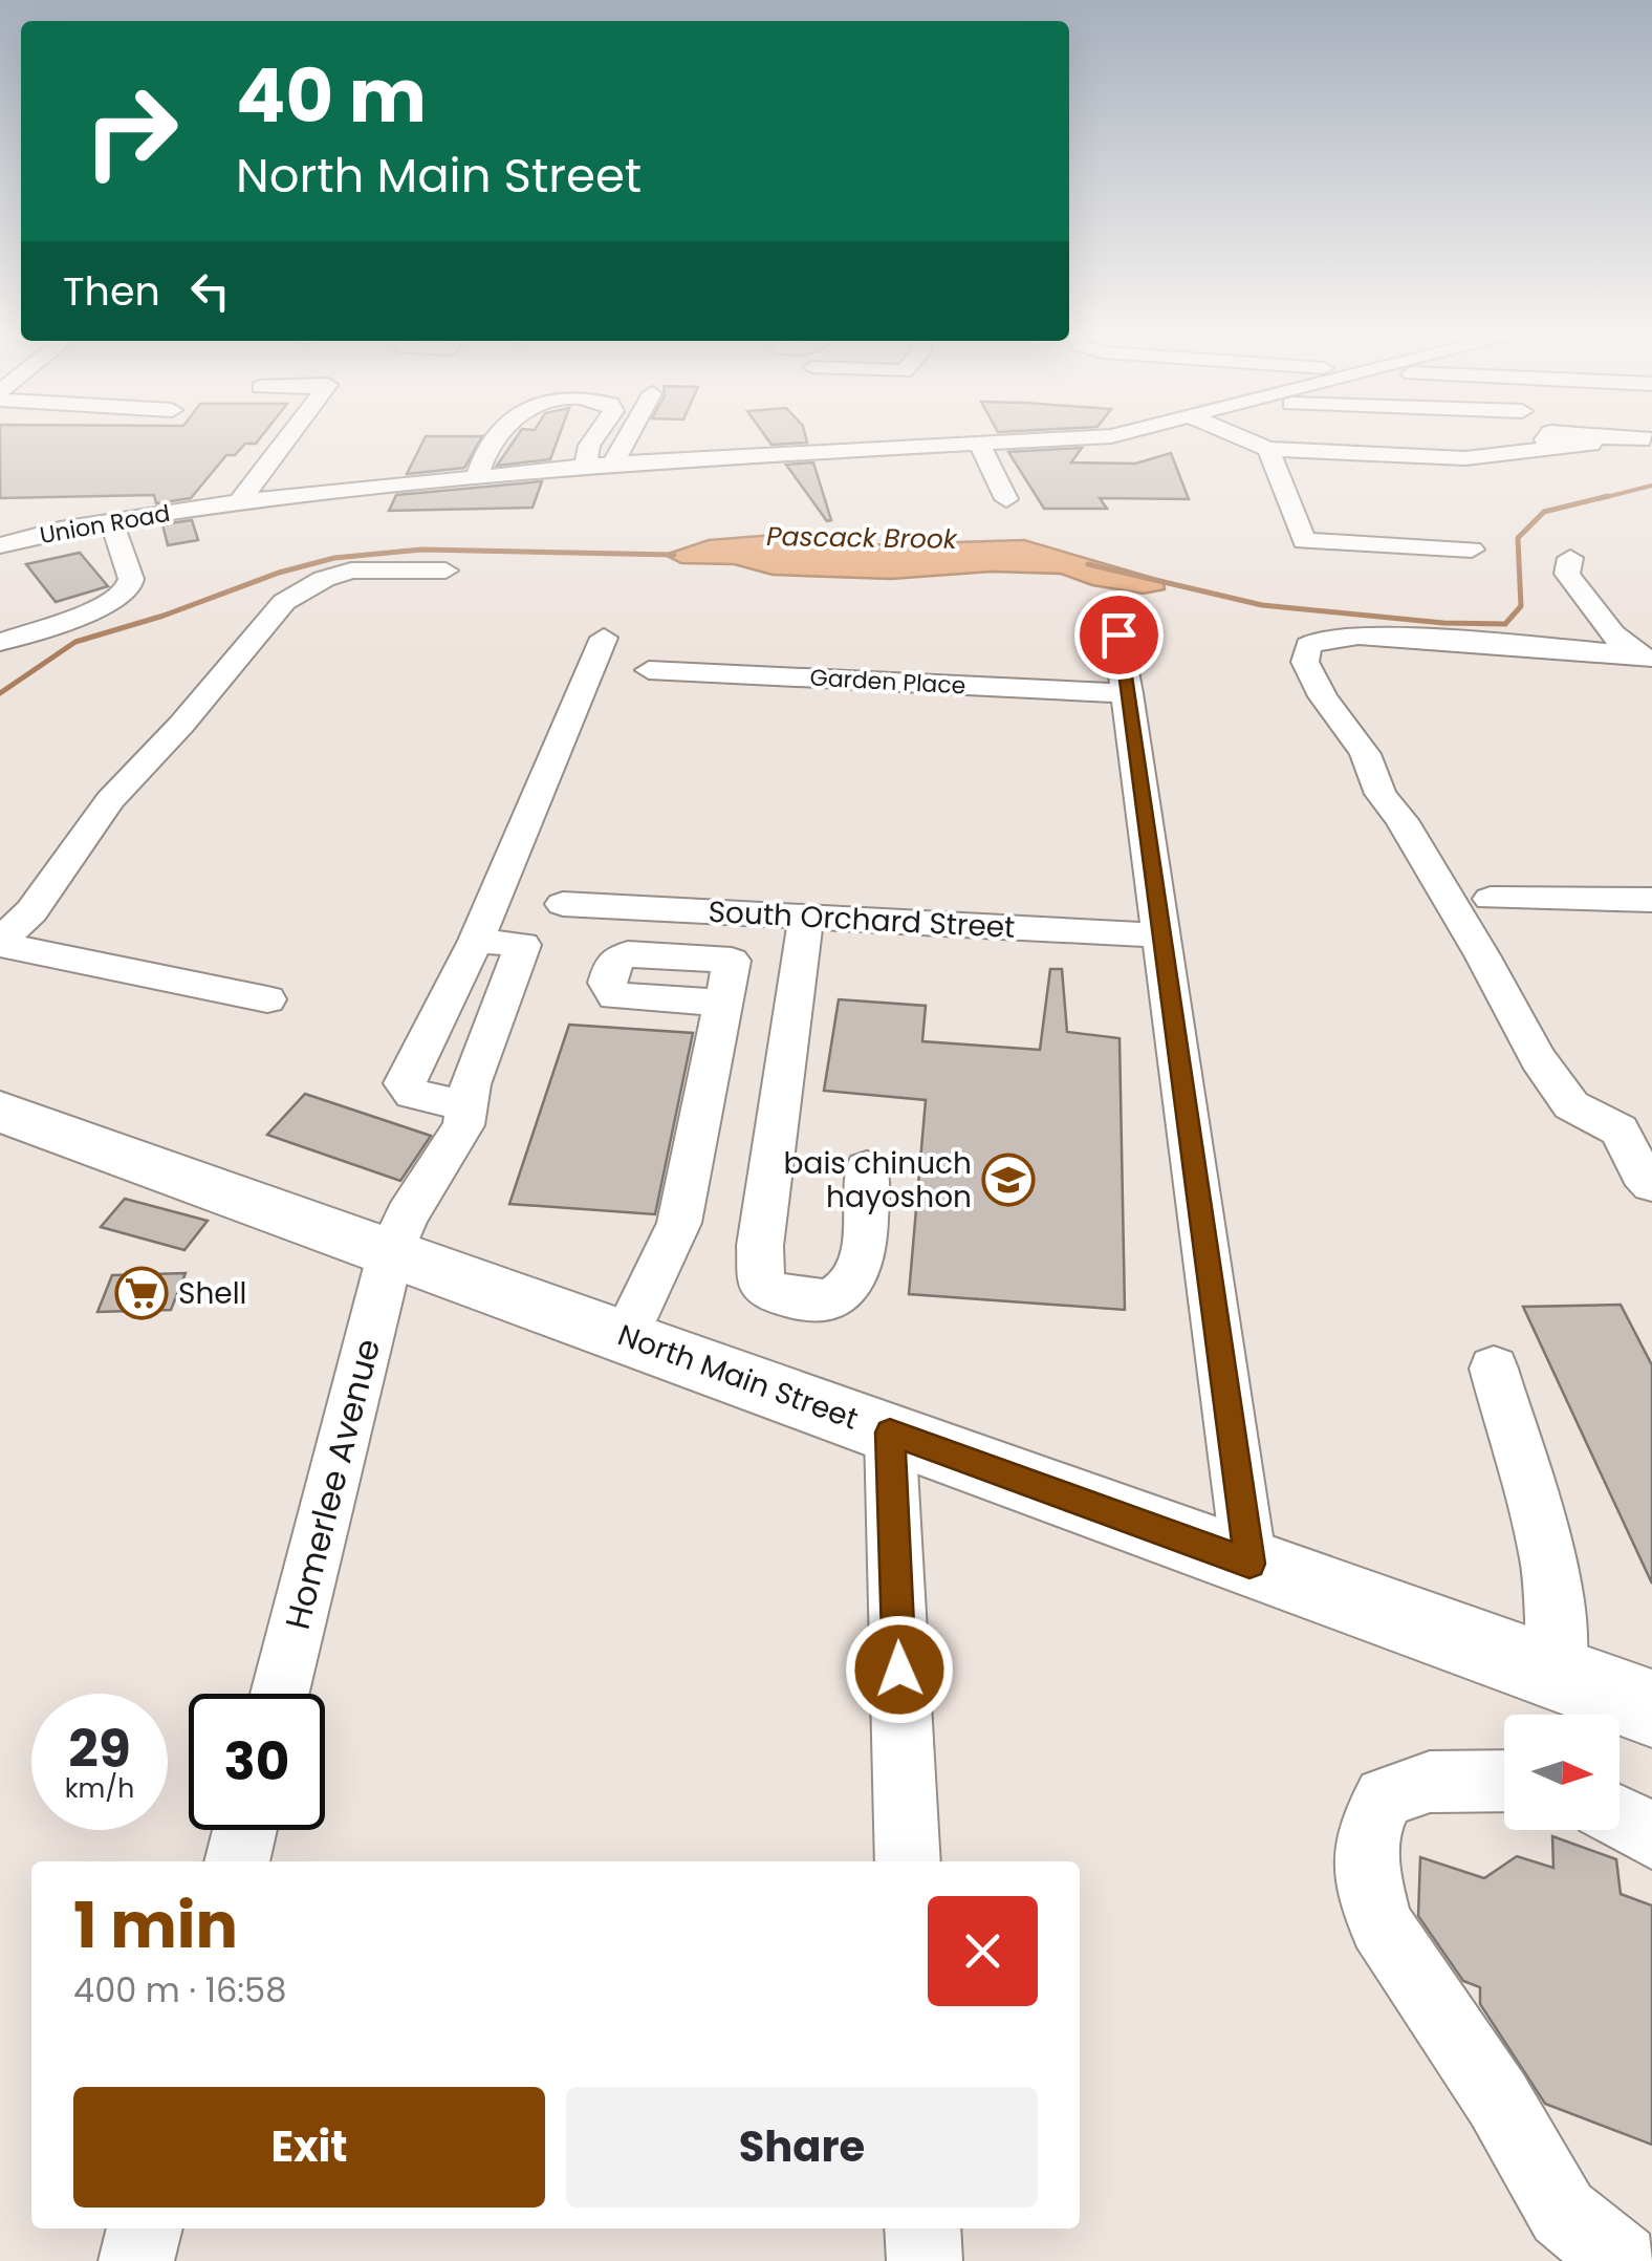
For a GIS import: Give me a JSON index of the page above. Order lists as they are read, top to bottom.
{
  "streets": {
    "main road": ["North Main Street"],
    "street": [
      "Union Road",
      "Garden Place",
      "South Orchard Street",
      "Homerlee Avenue"
    ]
  },
  "crossings": [
    ["North Main Street", "Homerlee Avenue"]
  ],
  "water": ["Pascack Brook"],
  "places": {
    "school or university": ["bais chinuch hayoshon"],
    "supermarket": ["Shell"]
  },
  "north": "right",
  "page": {
    "turn": ["40 m", "North Main Street"],
    "then": "Then",
    "speed": "29 km/h",
    "limit": "30",
    "heading": ["1 min", "400 m · 16:58"],
    "buttons": ["Exit", "Share"]
  }
}
